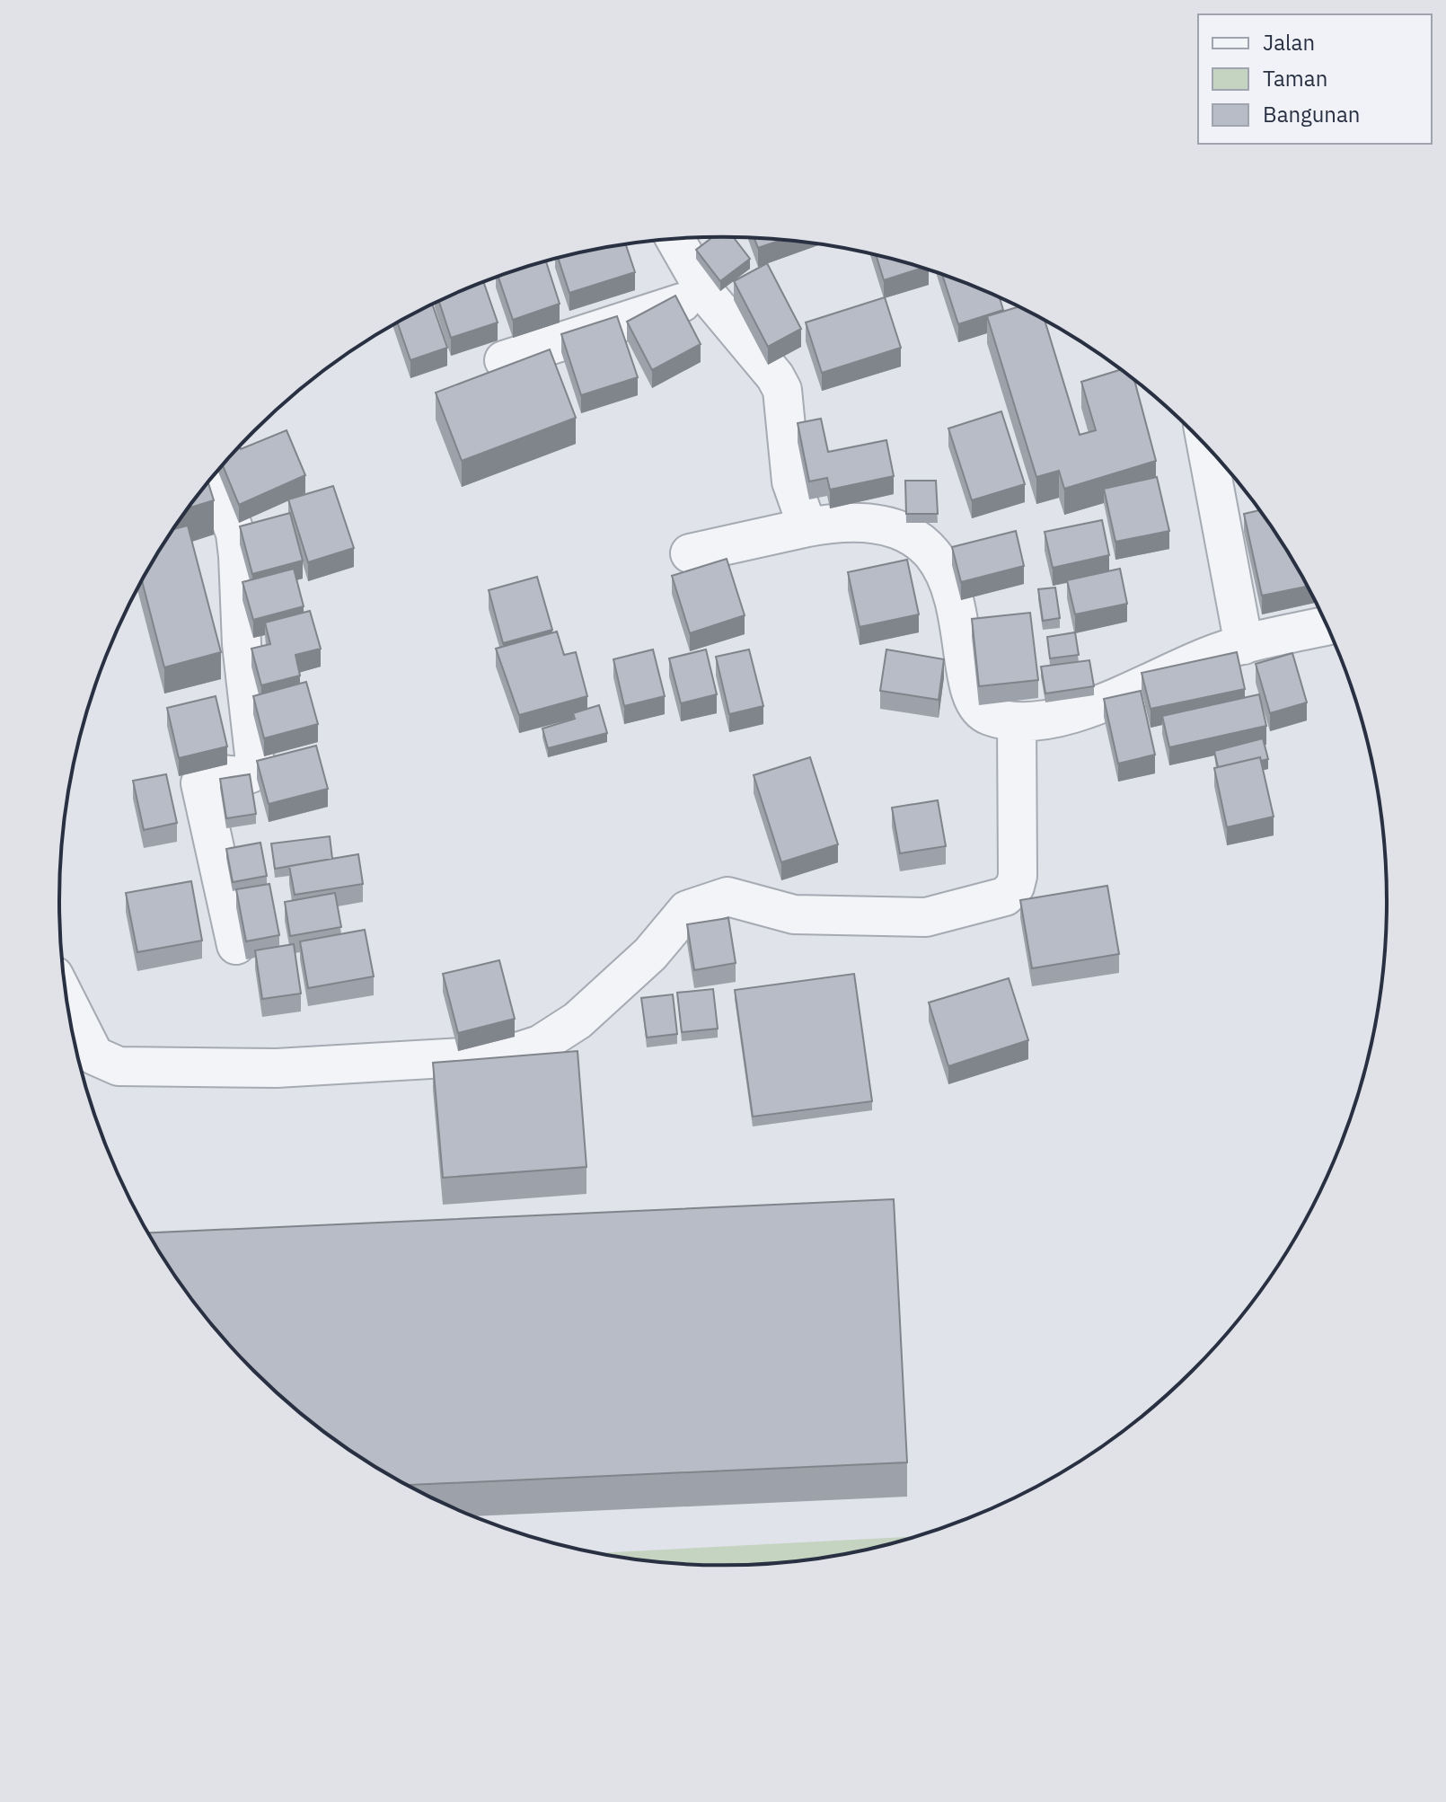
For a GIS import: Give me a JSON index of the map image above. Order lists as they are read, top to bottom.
{
  "legend": ["Jalan", "Taman", "Bangunan"]
}
